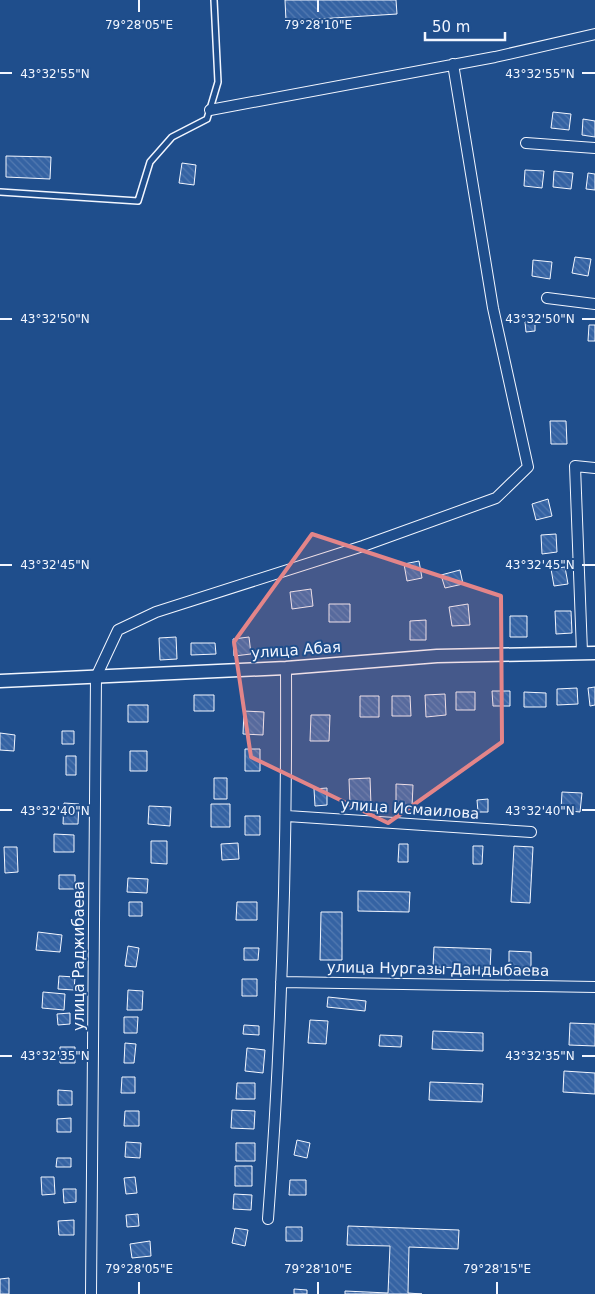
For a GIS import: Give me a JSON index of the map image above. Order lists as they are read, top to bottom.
{
  "streets": {
    "street": [
      "улица Абая",
      "улица Исмаилова",
      "улица Раджибаева",
      "улица Нургазы Дандыбаева"
    ]
  },
  "crossings": [
    ["улица Абая", "улица Раджибаева"]
  ],
  "scale_bar": "50 m",
  "coordinates": [
    "79°28'05\"E",
    "79°28'10\"E",
    "43°32'55\"N",
    "43°32'50\"N",
    "43°32'45\"N",
    "43°32'40\"N",
    "43°32'35\"N",
    "79°28'15\"E"
  ]
}
